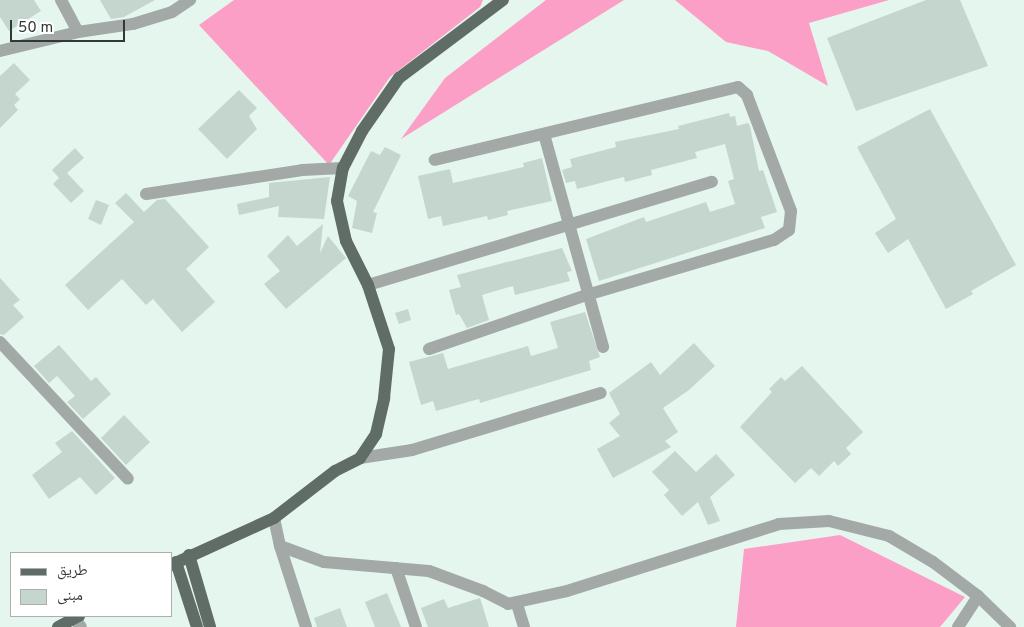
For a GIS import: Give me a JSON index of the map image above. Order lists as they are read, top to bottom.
{
  "legend": ["طريق", "مبنى"],
  "scale_bar": "50 m"
}
